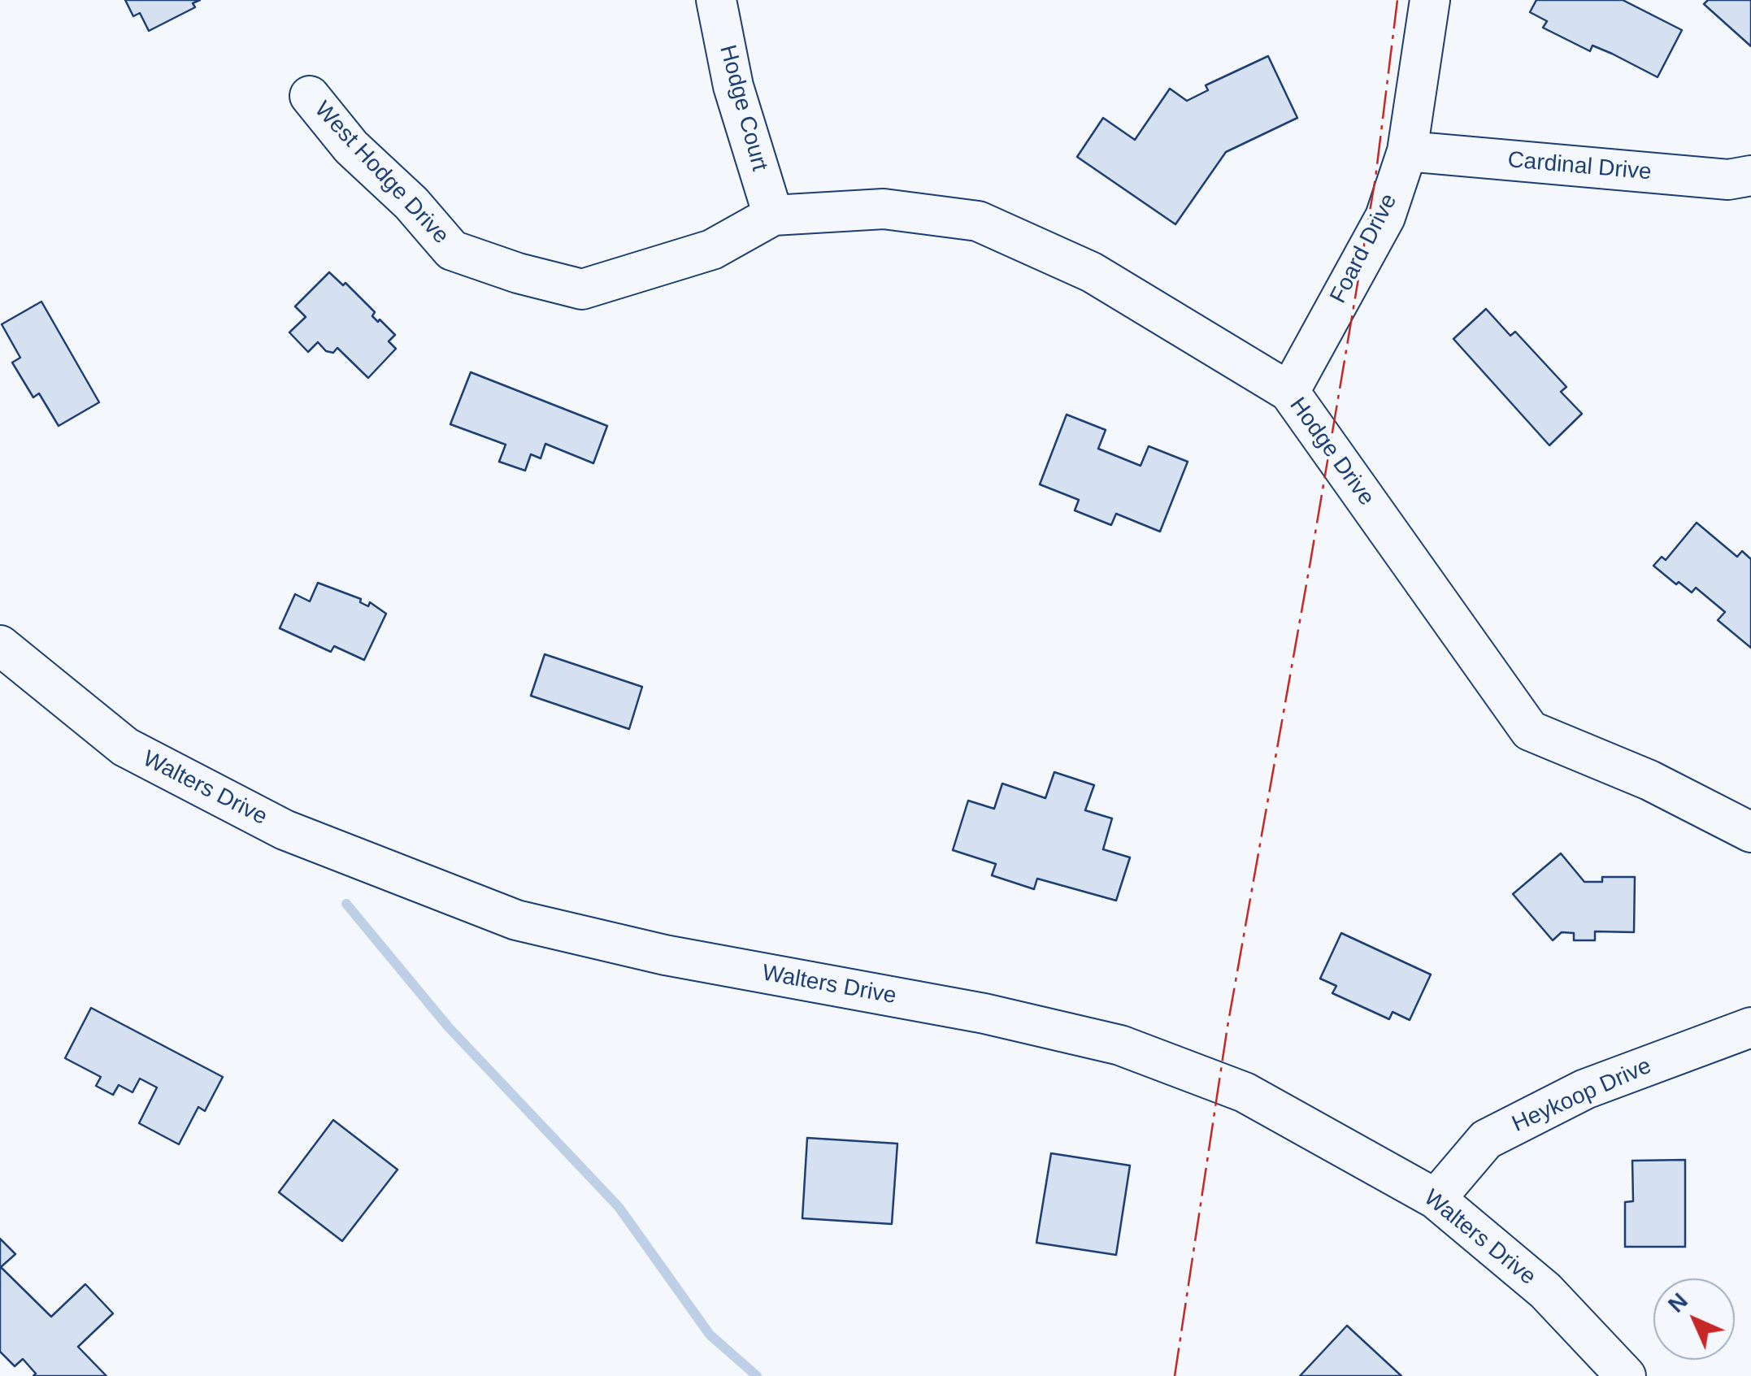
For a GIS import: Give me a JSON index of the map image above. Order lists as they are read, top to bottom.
{
  "streets": {
    "street": [
      "Hodge Court",
      "Cardinal Drive",
      "West Hodge Drive",
      "Foard Drive",
      "Hodge Drive",
      "Walters Drive",
      "Heykoop Drive"
    ]
  },
  "crossings": [
    ["Hodge Court", "West Hodge Drive"],
    ["Hodge Court", "Hodge Drive"],
    ["Cardinal Drive", "Foard Drive"],
    ["West Hodge Drive", "Hodge Drive"],
    ["Foard Drive", "Hodge Drive"],
    ["Walters Drive", "Heykoop Drive"]
  ],
  "north": "top left"
}
